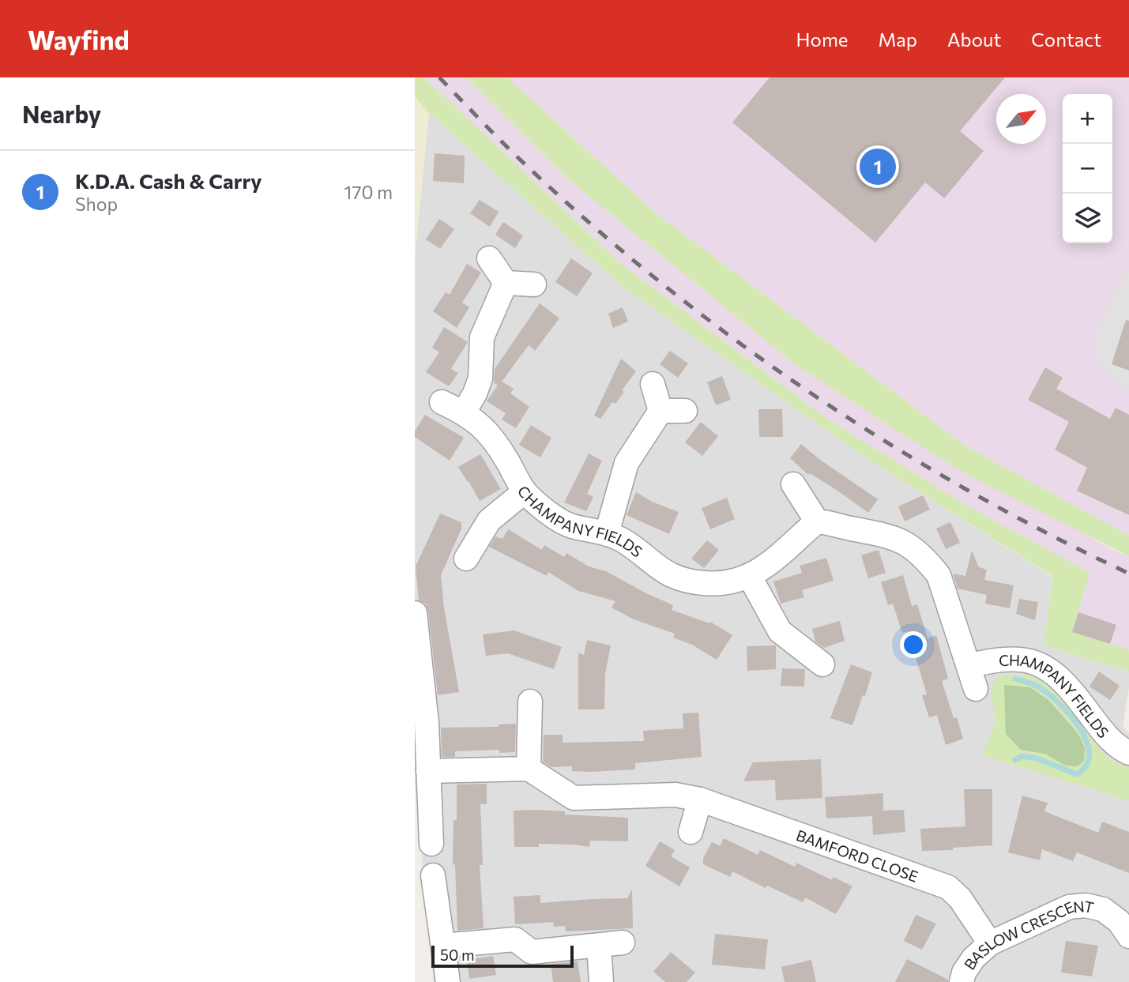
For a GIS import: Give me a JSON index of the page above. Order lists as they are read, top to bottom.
{
  "streets": {
    "street": ["CHAMPANY FIELDS", "BAMFORD CLOSE", "BASLOW CRESCENT"]
  },
  "crossings": [
    ["BAMFORD CLOSE", "BASLOW CRESCENT"]
  ],
  "scale_bar": "50 m",
  "north": "top right",
  "page": {
    "header": "Wayfind",
    "nav": [
      "Home",
      "Map",
      "About",
      "Contact"
    ],
    "heading": "Nearby",
    "map_buttons": ["+", "−"],
    "pins": "1",
    "list": [
      {
        "mark": "1",
        "name": "K.D.A. Cash & Carry",
        "note": "Shop",
        "value": "170 m"
      }
    ],
    "scale": "50 m"
  }
}
